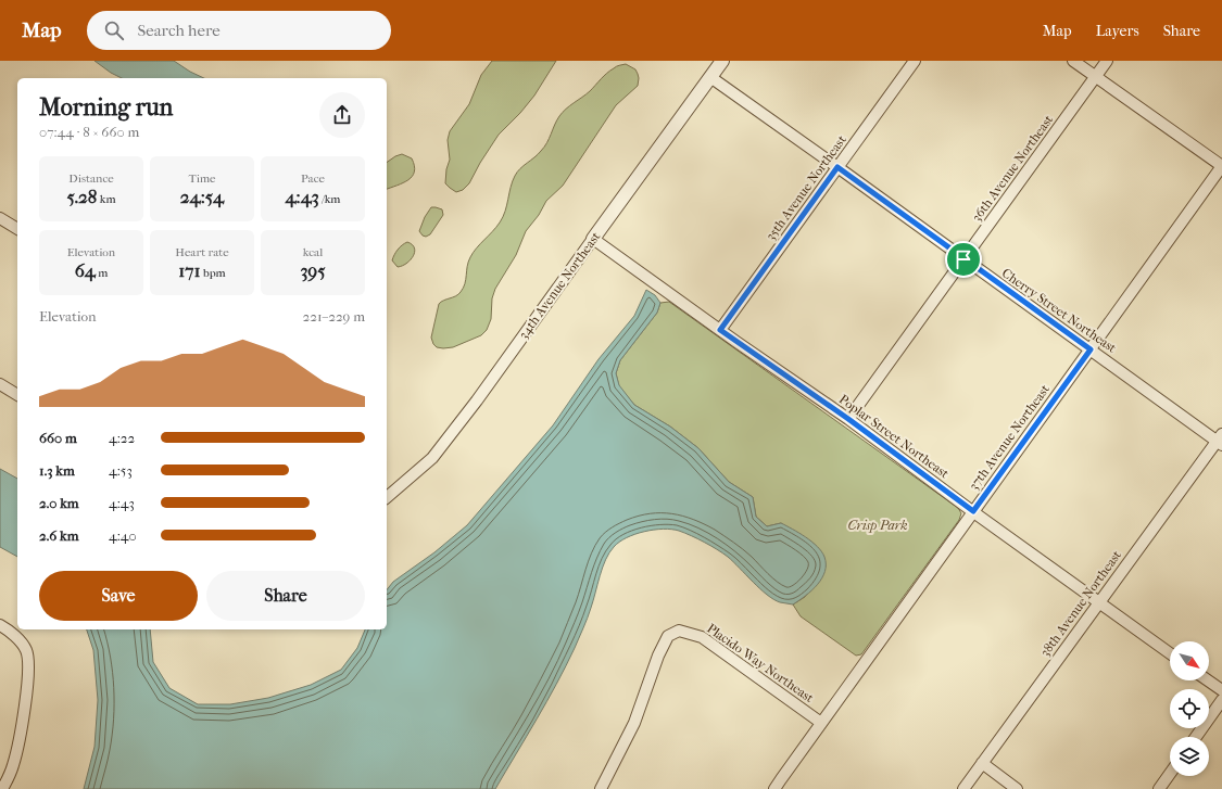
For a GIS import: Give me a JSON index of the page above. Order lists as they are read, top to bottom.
{
  "streets": {
    "street": [
      "36th Avenue Northeast",
      "35th Avenue Northeast",
      "34th Avenue Northeast",
      "Cherry Street Northeast",
      "Poplar Street Northeast",
      "37th Avenue Northeast",
      "38th Avenue Northeast",
      "Placido Way Northeast"
    ]
  },
  "crossings": [
    ["36th Avenue Northeast", "Cherry Street Northeast"],
    ["36th Avenue Northeast", "Poplar Street Northeast"],
    ["35th Avenue Northeast", "Cherry Street Northeast"],
    ["35th Avenue Northeast", "Poplar Street Northeast"],
    ["34th Avenue Northeast", "Cherry Street Northeast"],
    ["34th Avenue Northeast", "Poplar Street Northeast"],
    ["Cherry Street Northeast", "37th Avenue Northeast"],
    ["Cherry Street Northeast", "38th Avenue Northeast"],
    ["Poplar Street Northeast", "37th Avenue Northeast"],
    ["Poplar Street Northeast", "38th Avenue Northeast"],
    ["37th Avenue Northeast", "Placido Way Northeast"]
  ],
  "parks": ["Crisp Park"],
  "north": "bottom right",
  "page": {
    "header": "Map",
    "search": "Search here",
    "nav": ["Map", "Layers", "Share"],
    "heading": ["Morning run", "07:44 · 8 × 660 m"],
    "stats": [
      ["Distance", "5.28 km"],
      ["Time", "24:54"],
      ["Pace", "4:43 /km"],
      ["Elevation", "64 m"],
      ["Heart rate", "171 bpm"],
      ["kcal", "395"]
    ],
    "chart": ["Elevation", "221–229 m"],
    "list": [
      {
        "name": "660 m",
        "note": "4:22"
      },
      {
        "name": "1.3 km",
        "note": "4:53"
      },
      {
        "name": "2.0 km",
        "note": "4:43"
      },
      {
        "name": "2.6 km",
        "note": "4:40"
      }
    ],
    "buttons": ["Save", "Share"]
  }
}
